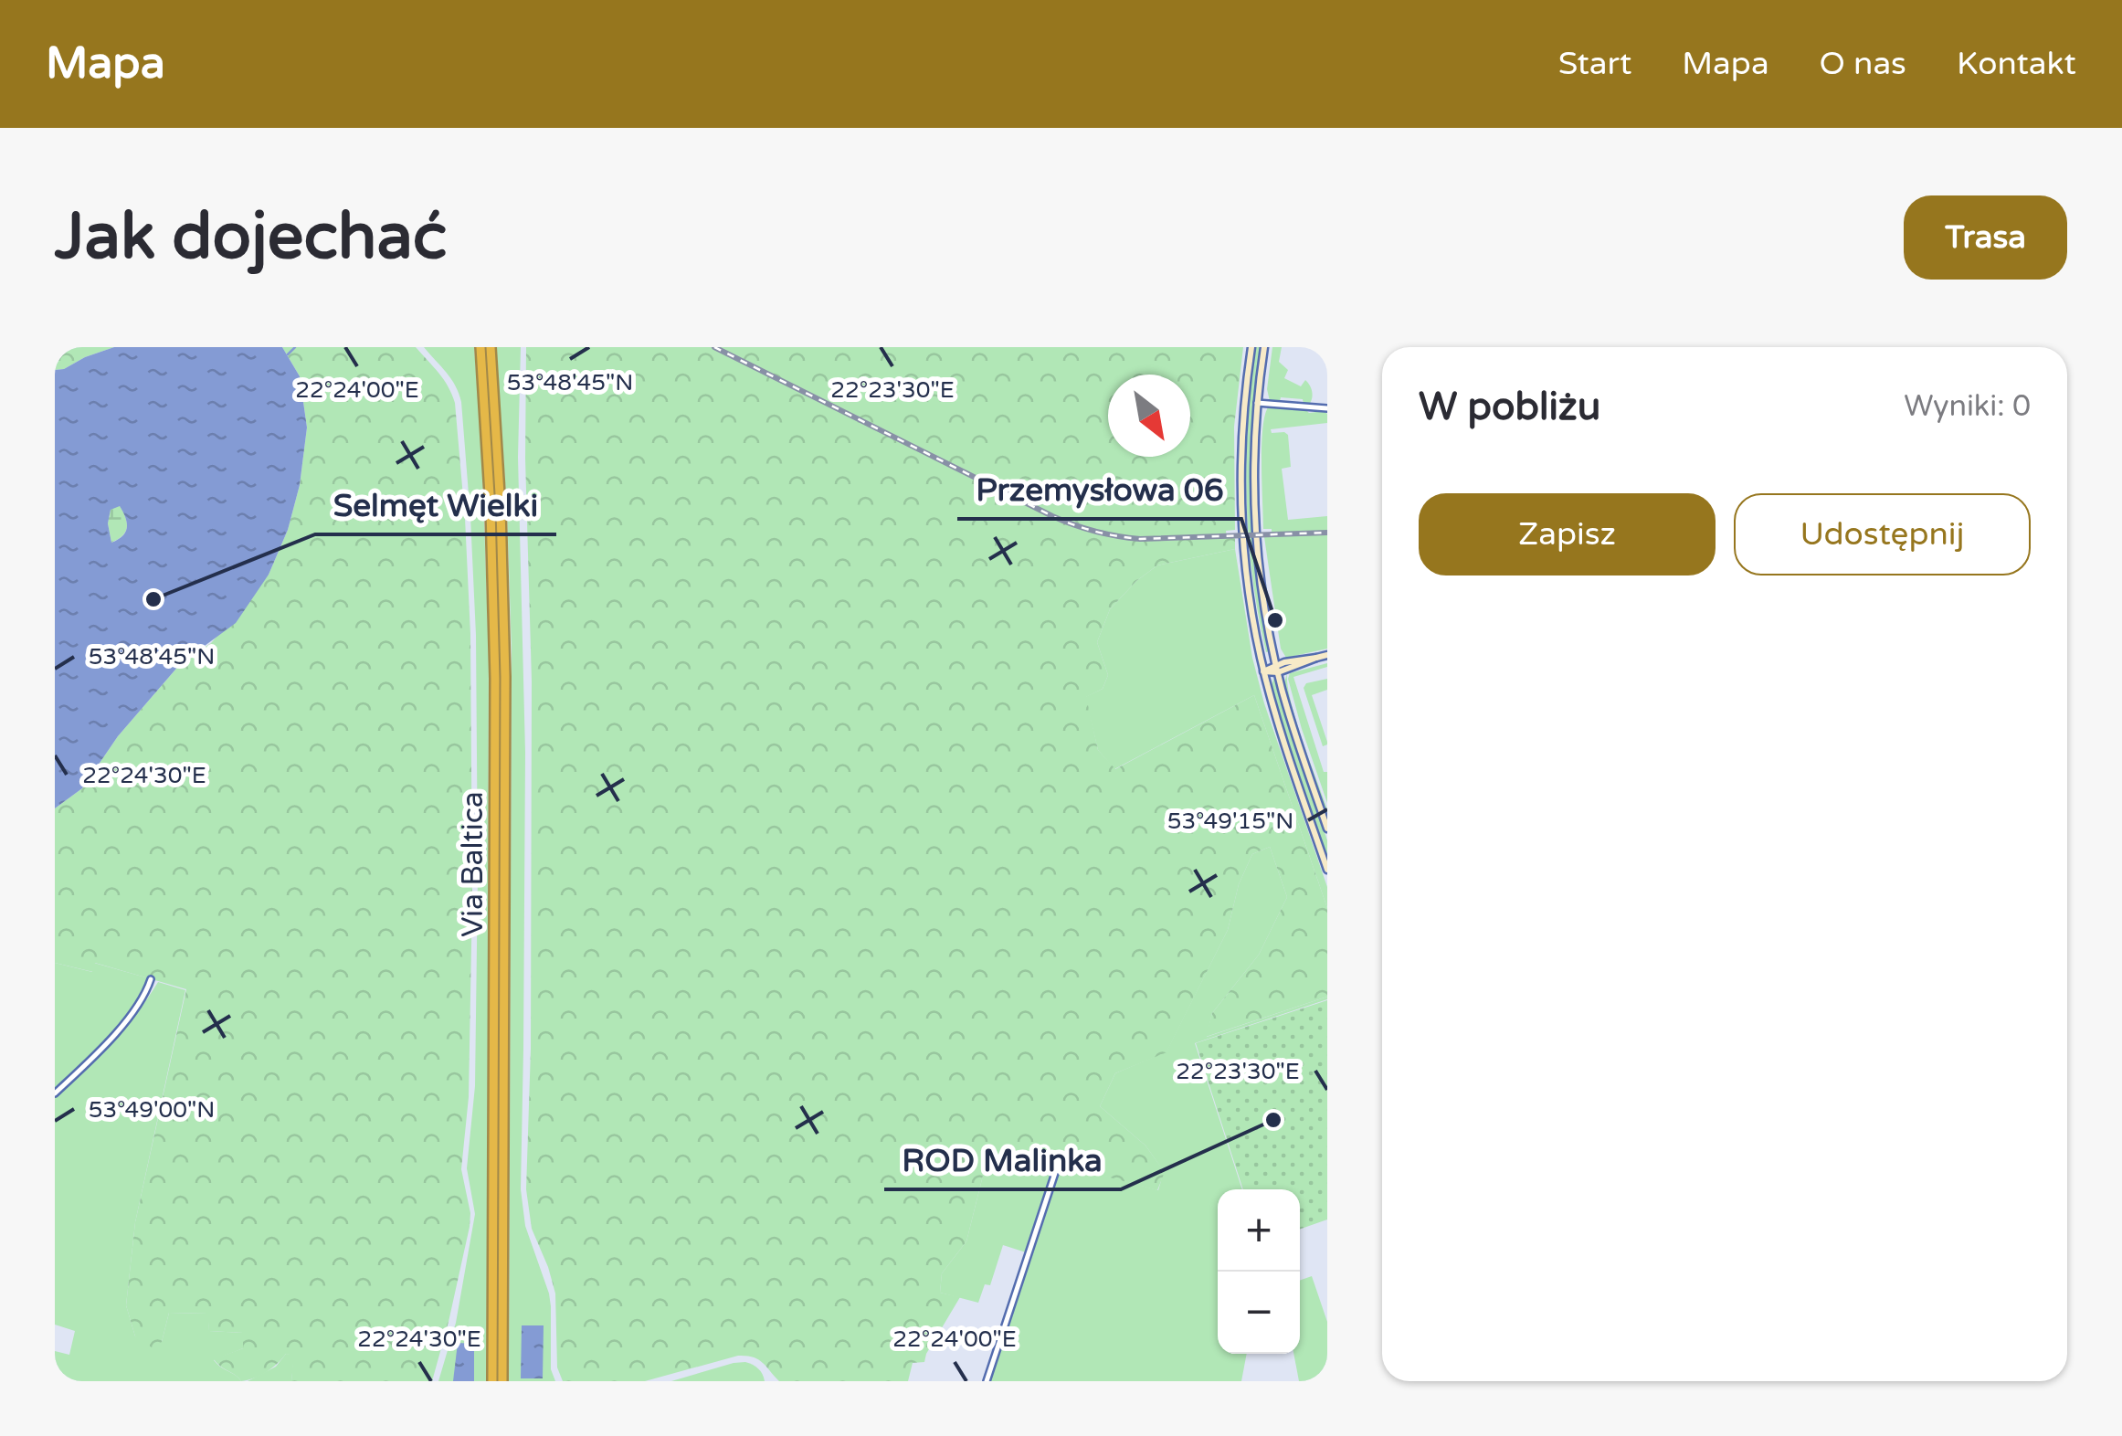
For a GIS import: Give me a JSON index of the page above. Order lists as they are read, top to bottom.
{
  "streets": {
    "highway": ["Via Baltica"]
  },
  "places": ["Selmęt Wielki", "Przemysłowa 06", "ROD Malinka"],
  "north": "bottom right",
  "page": {
    "header": "Mapa",
    "nav": [
      "Start",
      "Mapa",
      "O nas",
      "Kontakt"
    ],
    "buttons": [
      "Trasa",
      ["Zapisz", "Udostępnij"]
    ],
    "title": "Jak dojechać",
    "heading": ["W pobliżu", "Wyniki: 0"],
    "map_buttons": ["+", "−"]
  },
  "coordinates": [
    "53°48'45\"N",
    "22°23'30\"E",
    "22°24'00\"E",
    "22°24'30\"E",
    "53°49'15\"N",
    "53°49'00\"N"
  ]
}
